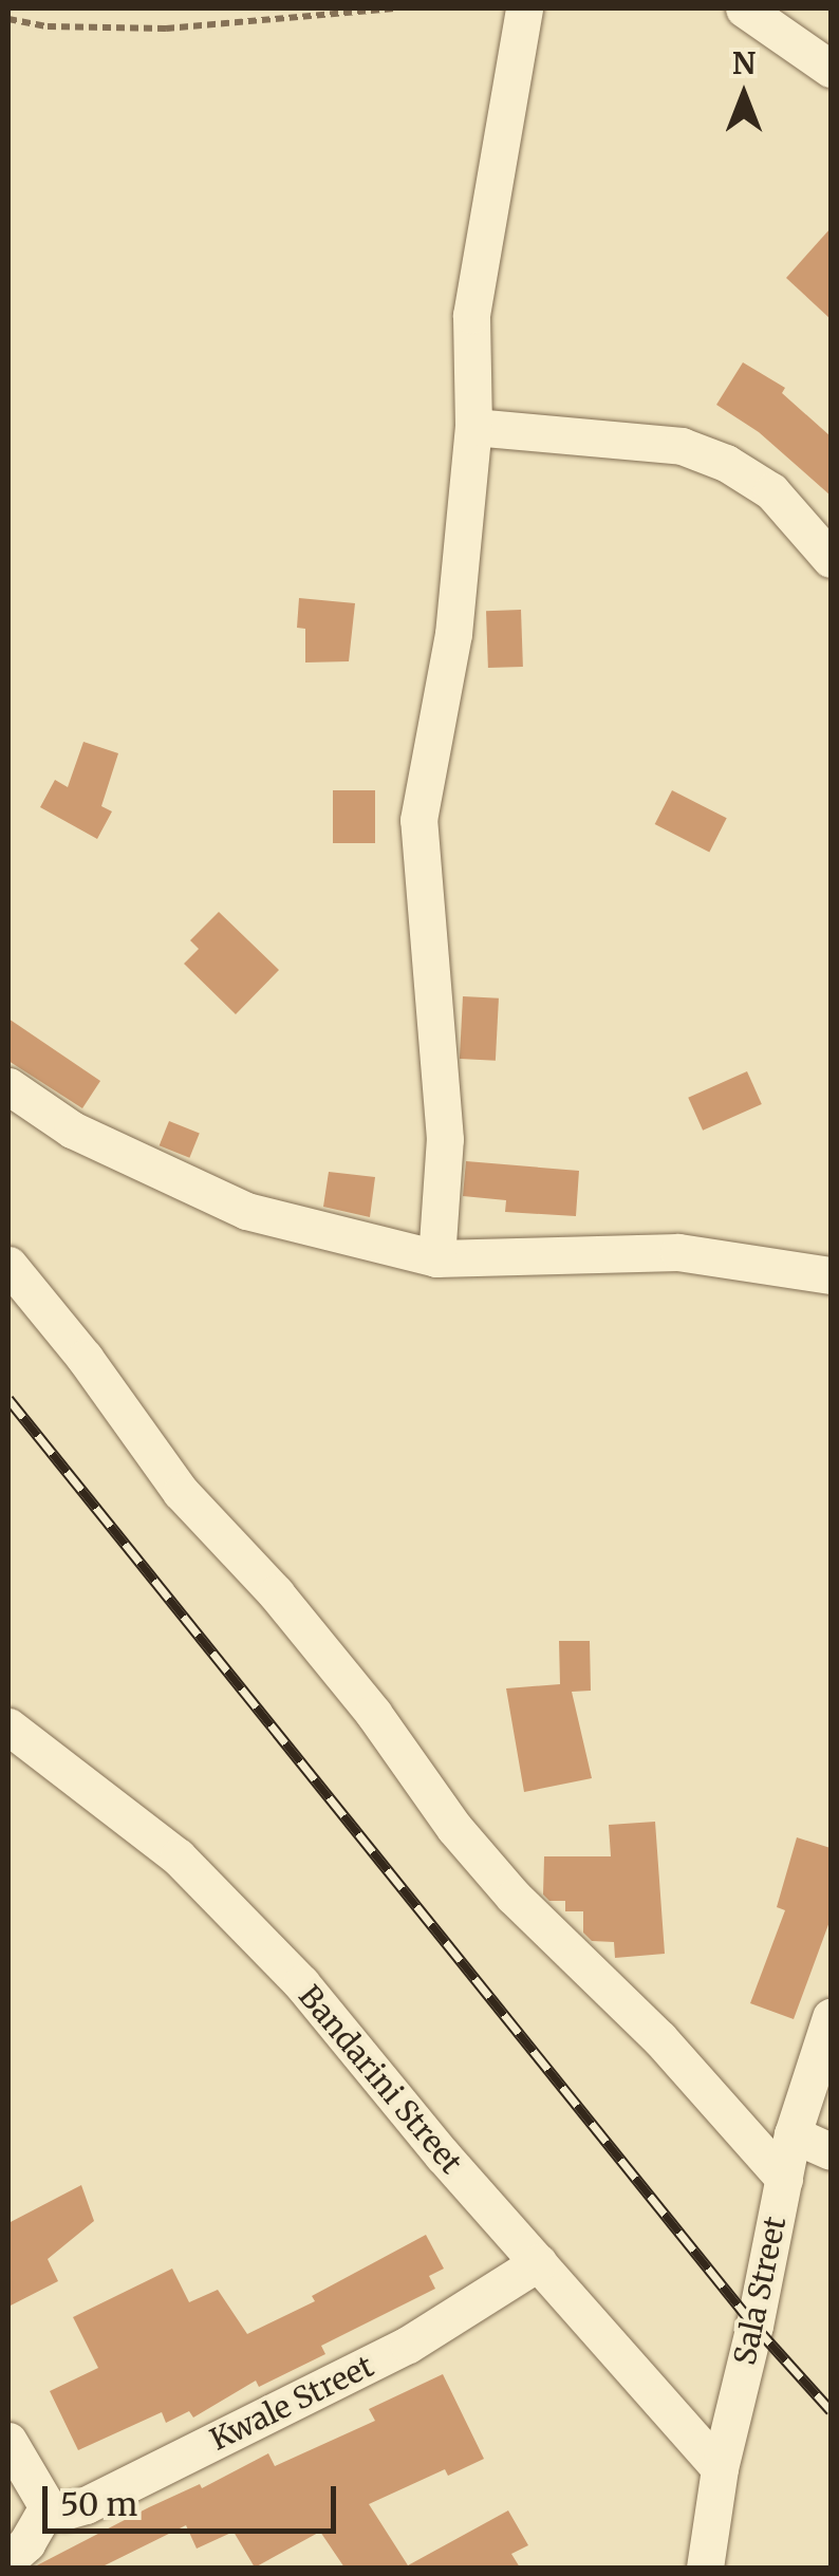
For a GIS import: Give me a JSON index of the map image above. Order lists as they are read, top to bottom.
{
  "streets": {
    "street": ["Bandarini Street", "Sala Street", "Kwale Street"]
  },
  "crossings": [
    ["Bandarini Street", "Sala Street"],
    ["Bandarini Street", "Kwale Street"]
  ],
  "scale_bar": "50 m",
  "north": "top"
}
